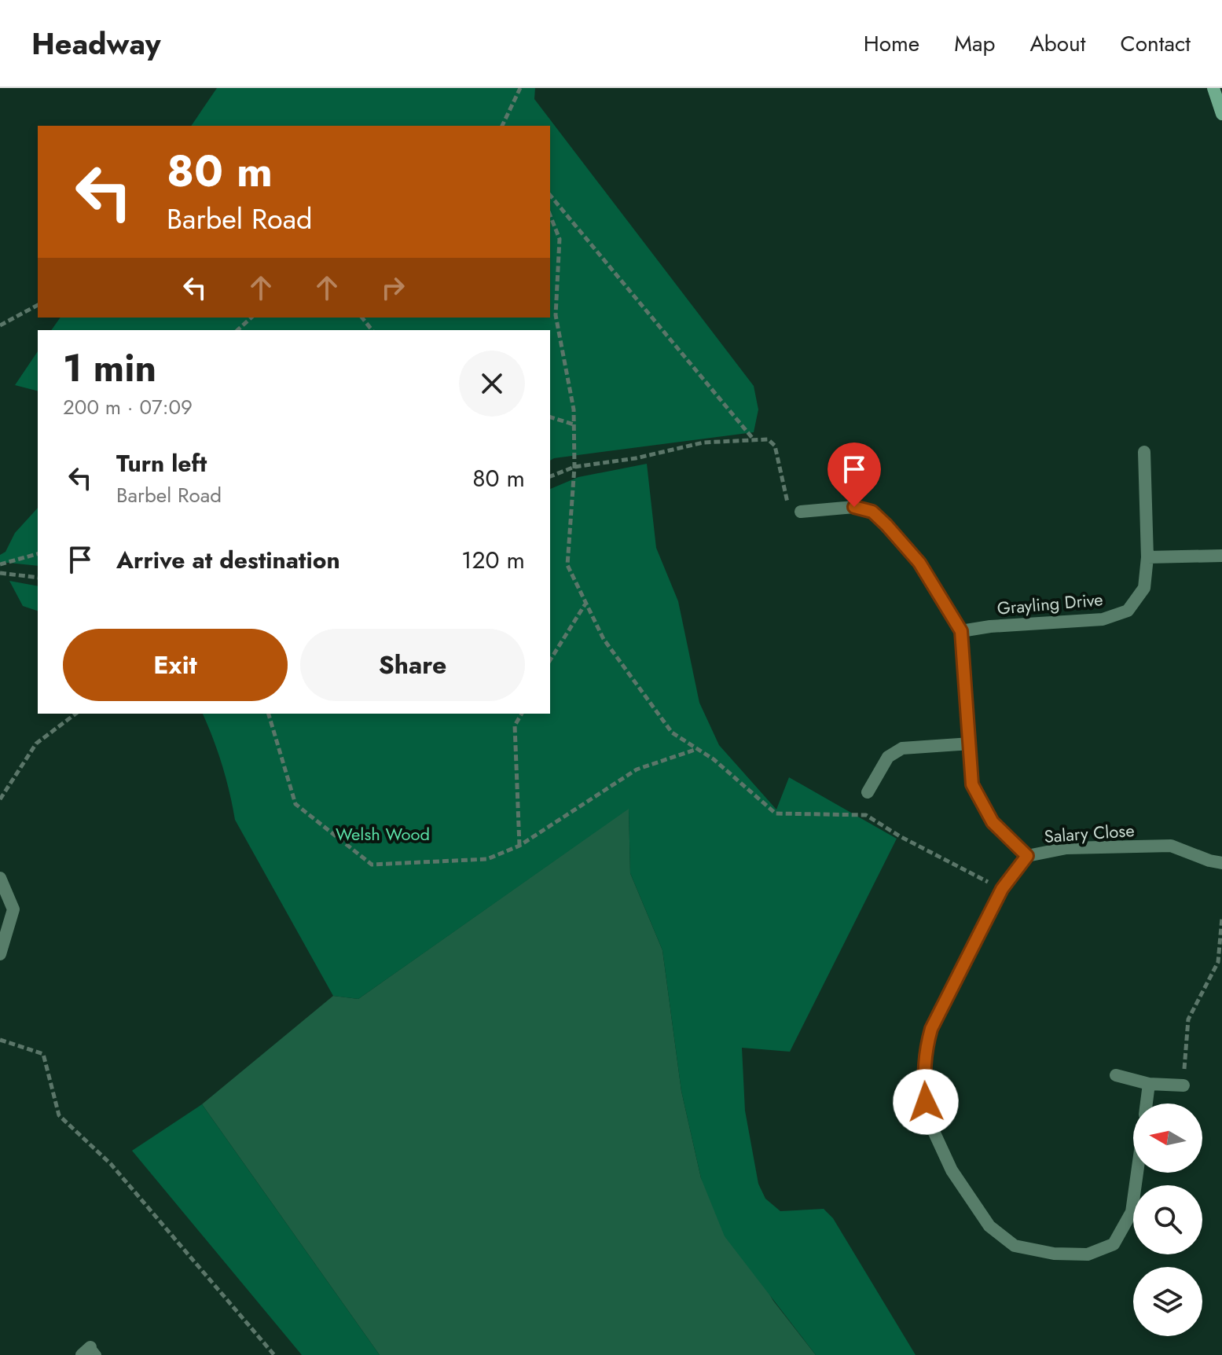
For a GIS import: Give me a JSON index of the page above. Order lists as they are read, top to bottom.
{
  "streets": {
    "street": ["Grayling Drive", "Salary Close"]
  },
  "parks": ["Welsh Wood"],
  "north": "left",
  "page": {
    "header": "Headway",
    "nav": [
      "Home",
      "Map",
      "About",
      "Contact"
    ],
    "turn": ["80 m", "Barbel Road"],
    "heading": ["1 min", "200 m · 07:09"],
    "list": [
      {
        "name": "Turn left",
        "note": "Barbel Road",
        "value": "80 m"
      },
      {
        "name": "Arrive at destination",
        "value": "120 m"
      }
    ],
    "buttons": ["Exit", "Share"]
  }
}
